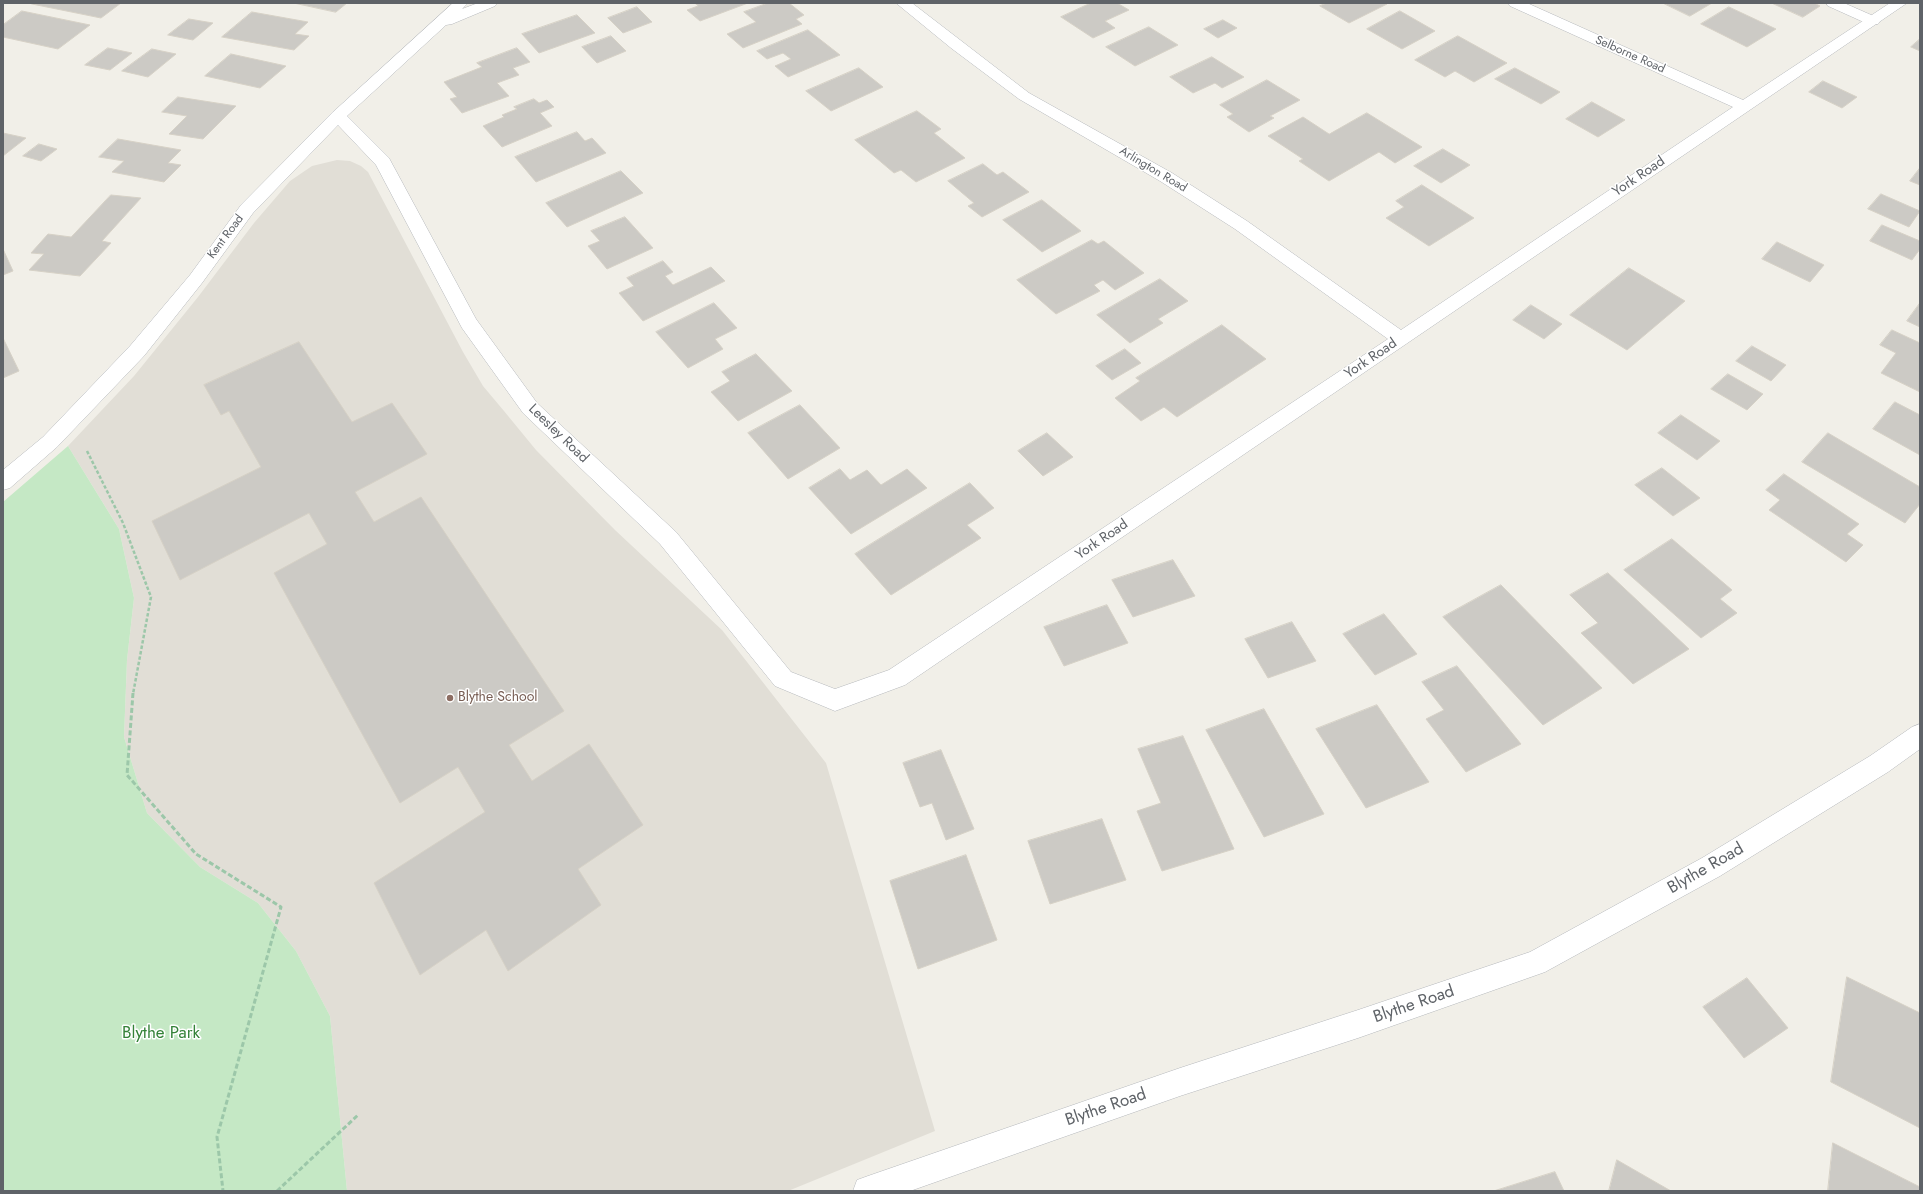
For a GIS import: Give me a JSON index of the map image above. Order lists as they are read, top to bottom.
{
  "streets": {
    "street": [
      "Selborne Road",
      "Arlington Road",
      "York Road",
      "Kent Road",
      "Leesley Road",
      "Blythe Road"
    ]
  },
  "crossings": [
    ["Selborne Road", "York Road"],
    ["Arlington Road", "York Road"],
    ["York Road", "Leesley Road"],
    ["Kent Road", "Leesley Road"]
  ],
  "parks": ["Blythe Park"],
  "places": ["Blythe School"]
}
